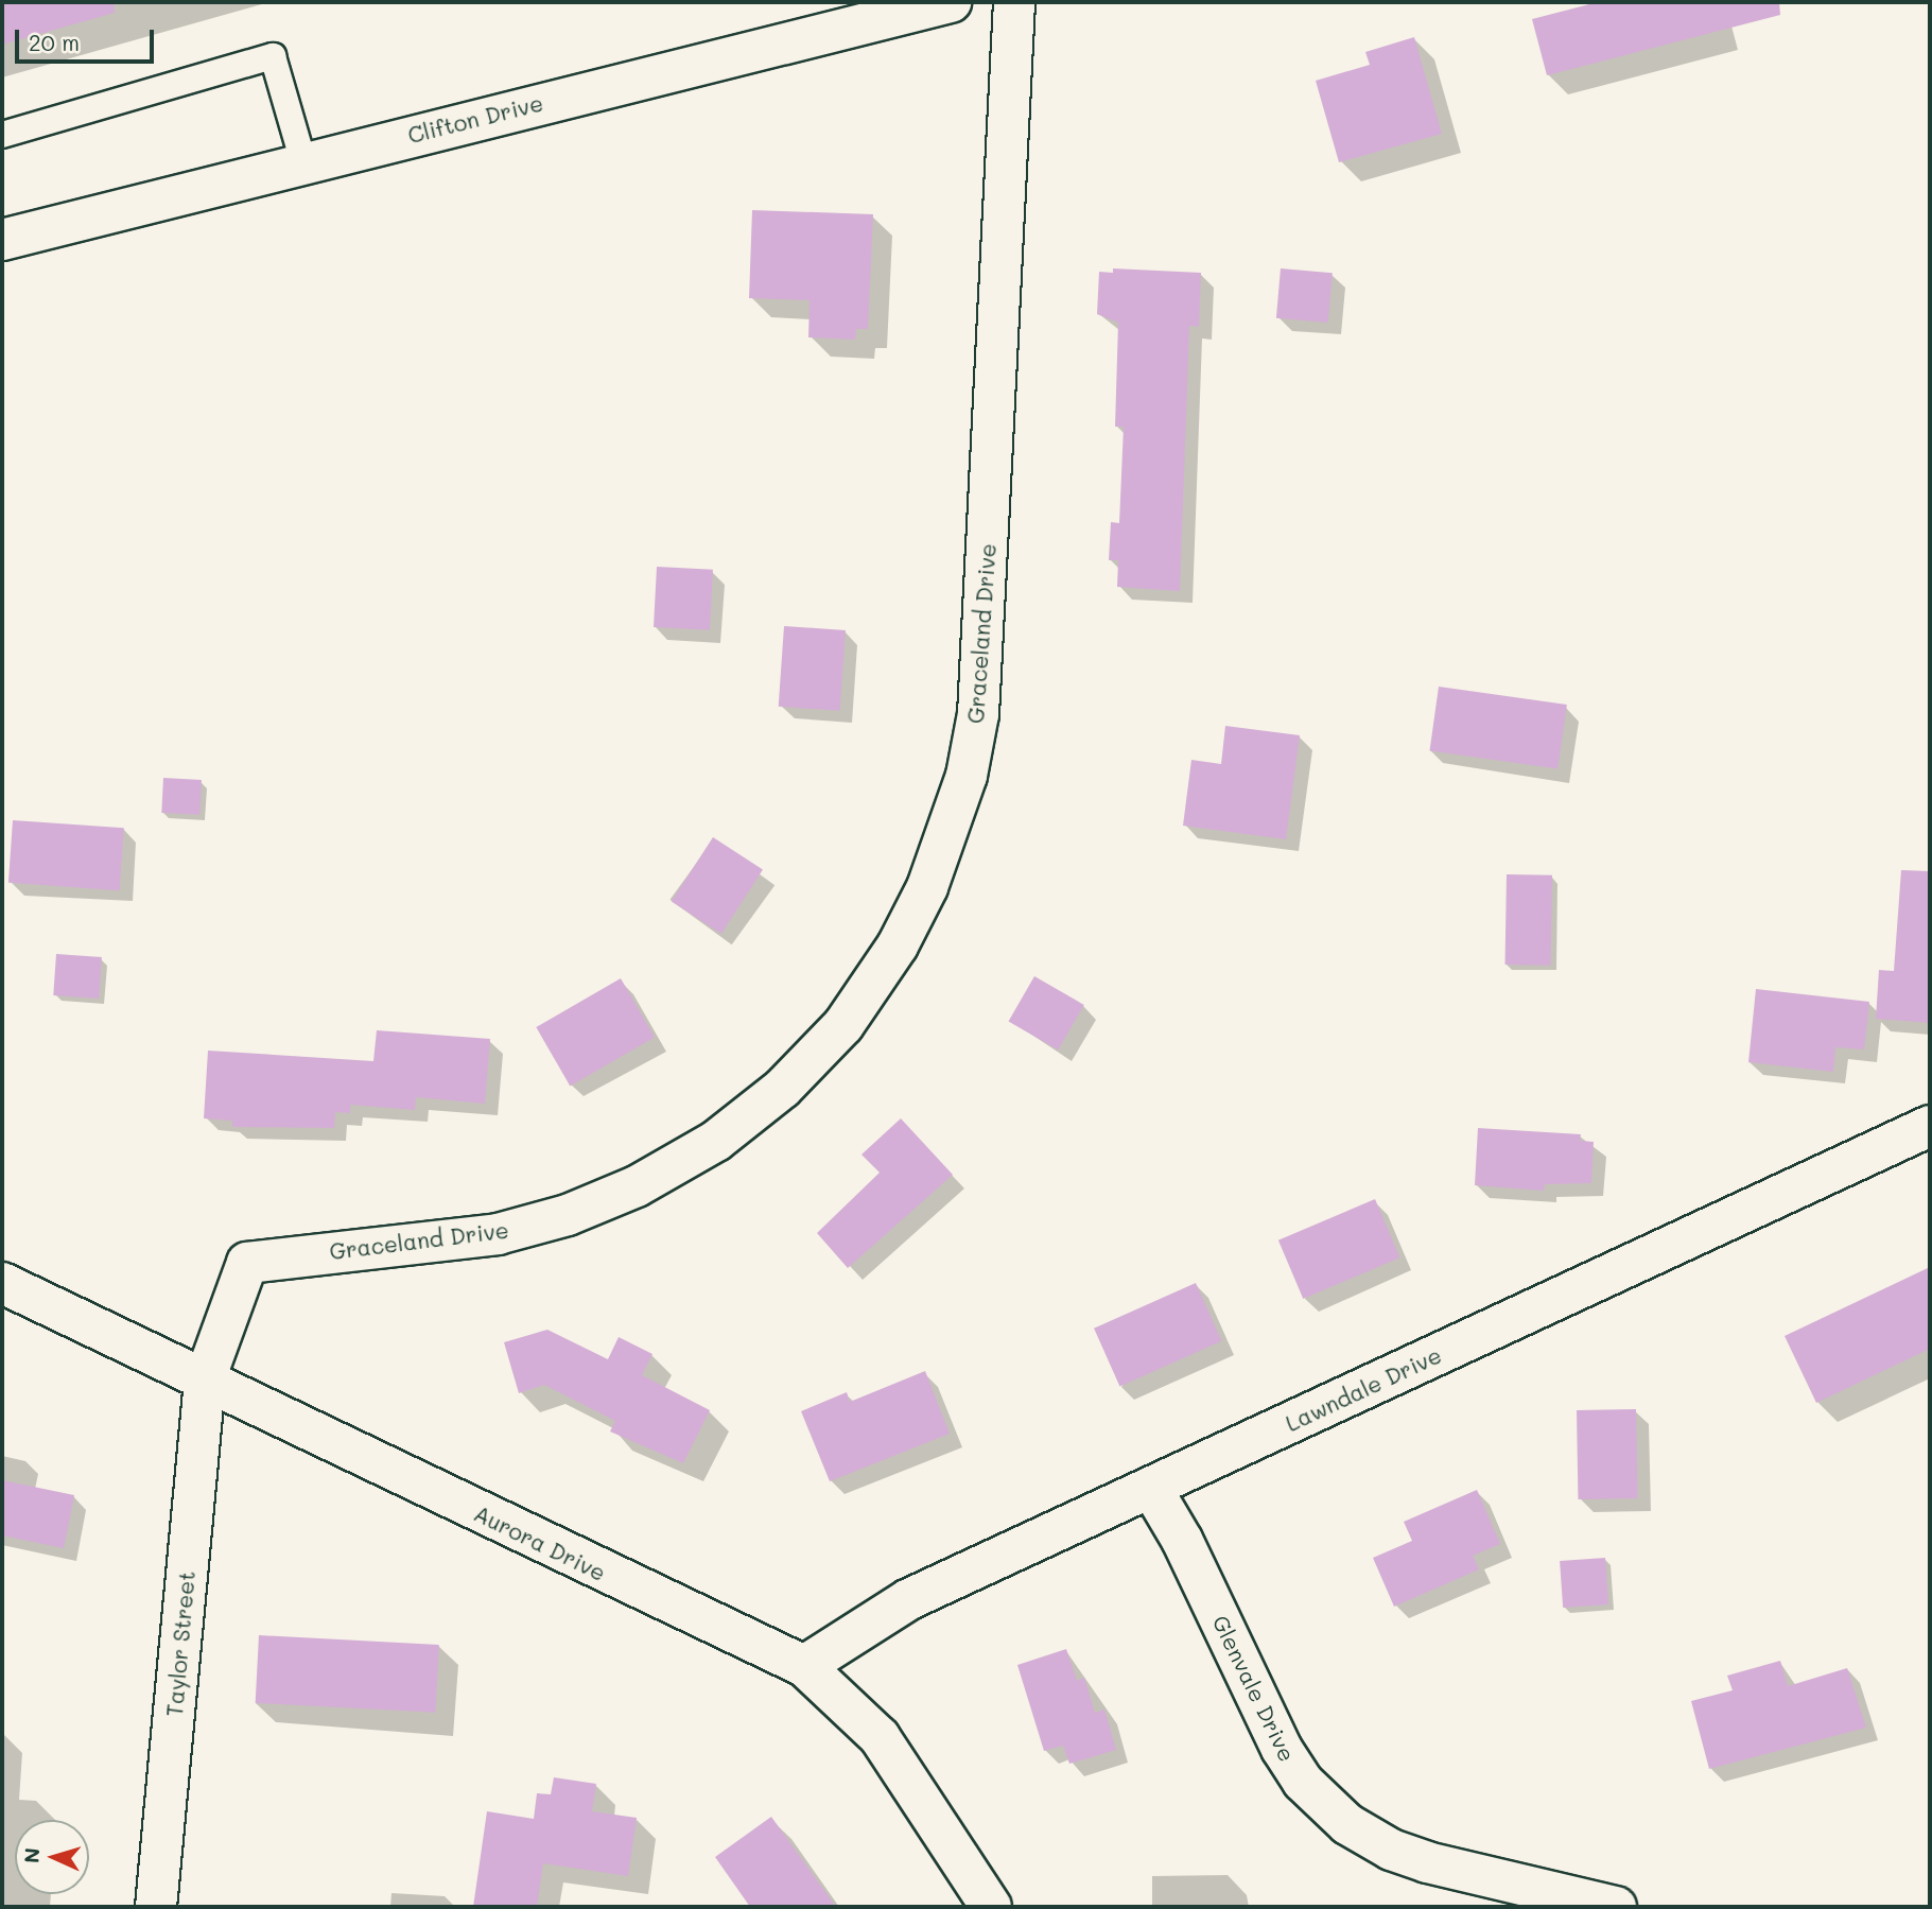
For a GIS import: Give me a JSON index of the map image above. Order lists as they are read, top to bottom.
{
  "streets": {
    "street": [
      "Clifton Drive",
      "Graceland Drive",
      "Lawndale Drive",
      "Aurora Drive",
      "Taylor Street",
      "Glenvale Drive"
    ]
  },
  "crossings": [
    ["Graceland Drive", "Aurora Drive"],
    ["Graceland Drive", "Taylor Street"],
    ["Lawndale Drive", "Aurora Drive"],
    ["Lawndale Drive", "Glenvale Drive"],
    ["Aurora Drive", "Taylor Street"]
  ],
  "scale_bar": "20 m",
  "north": "left"
}
